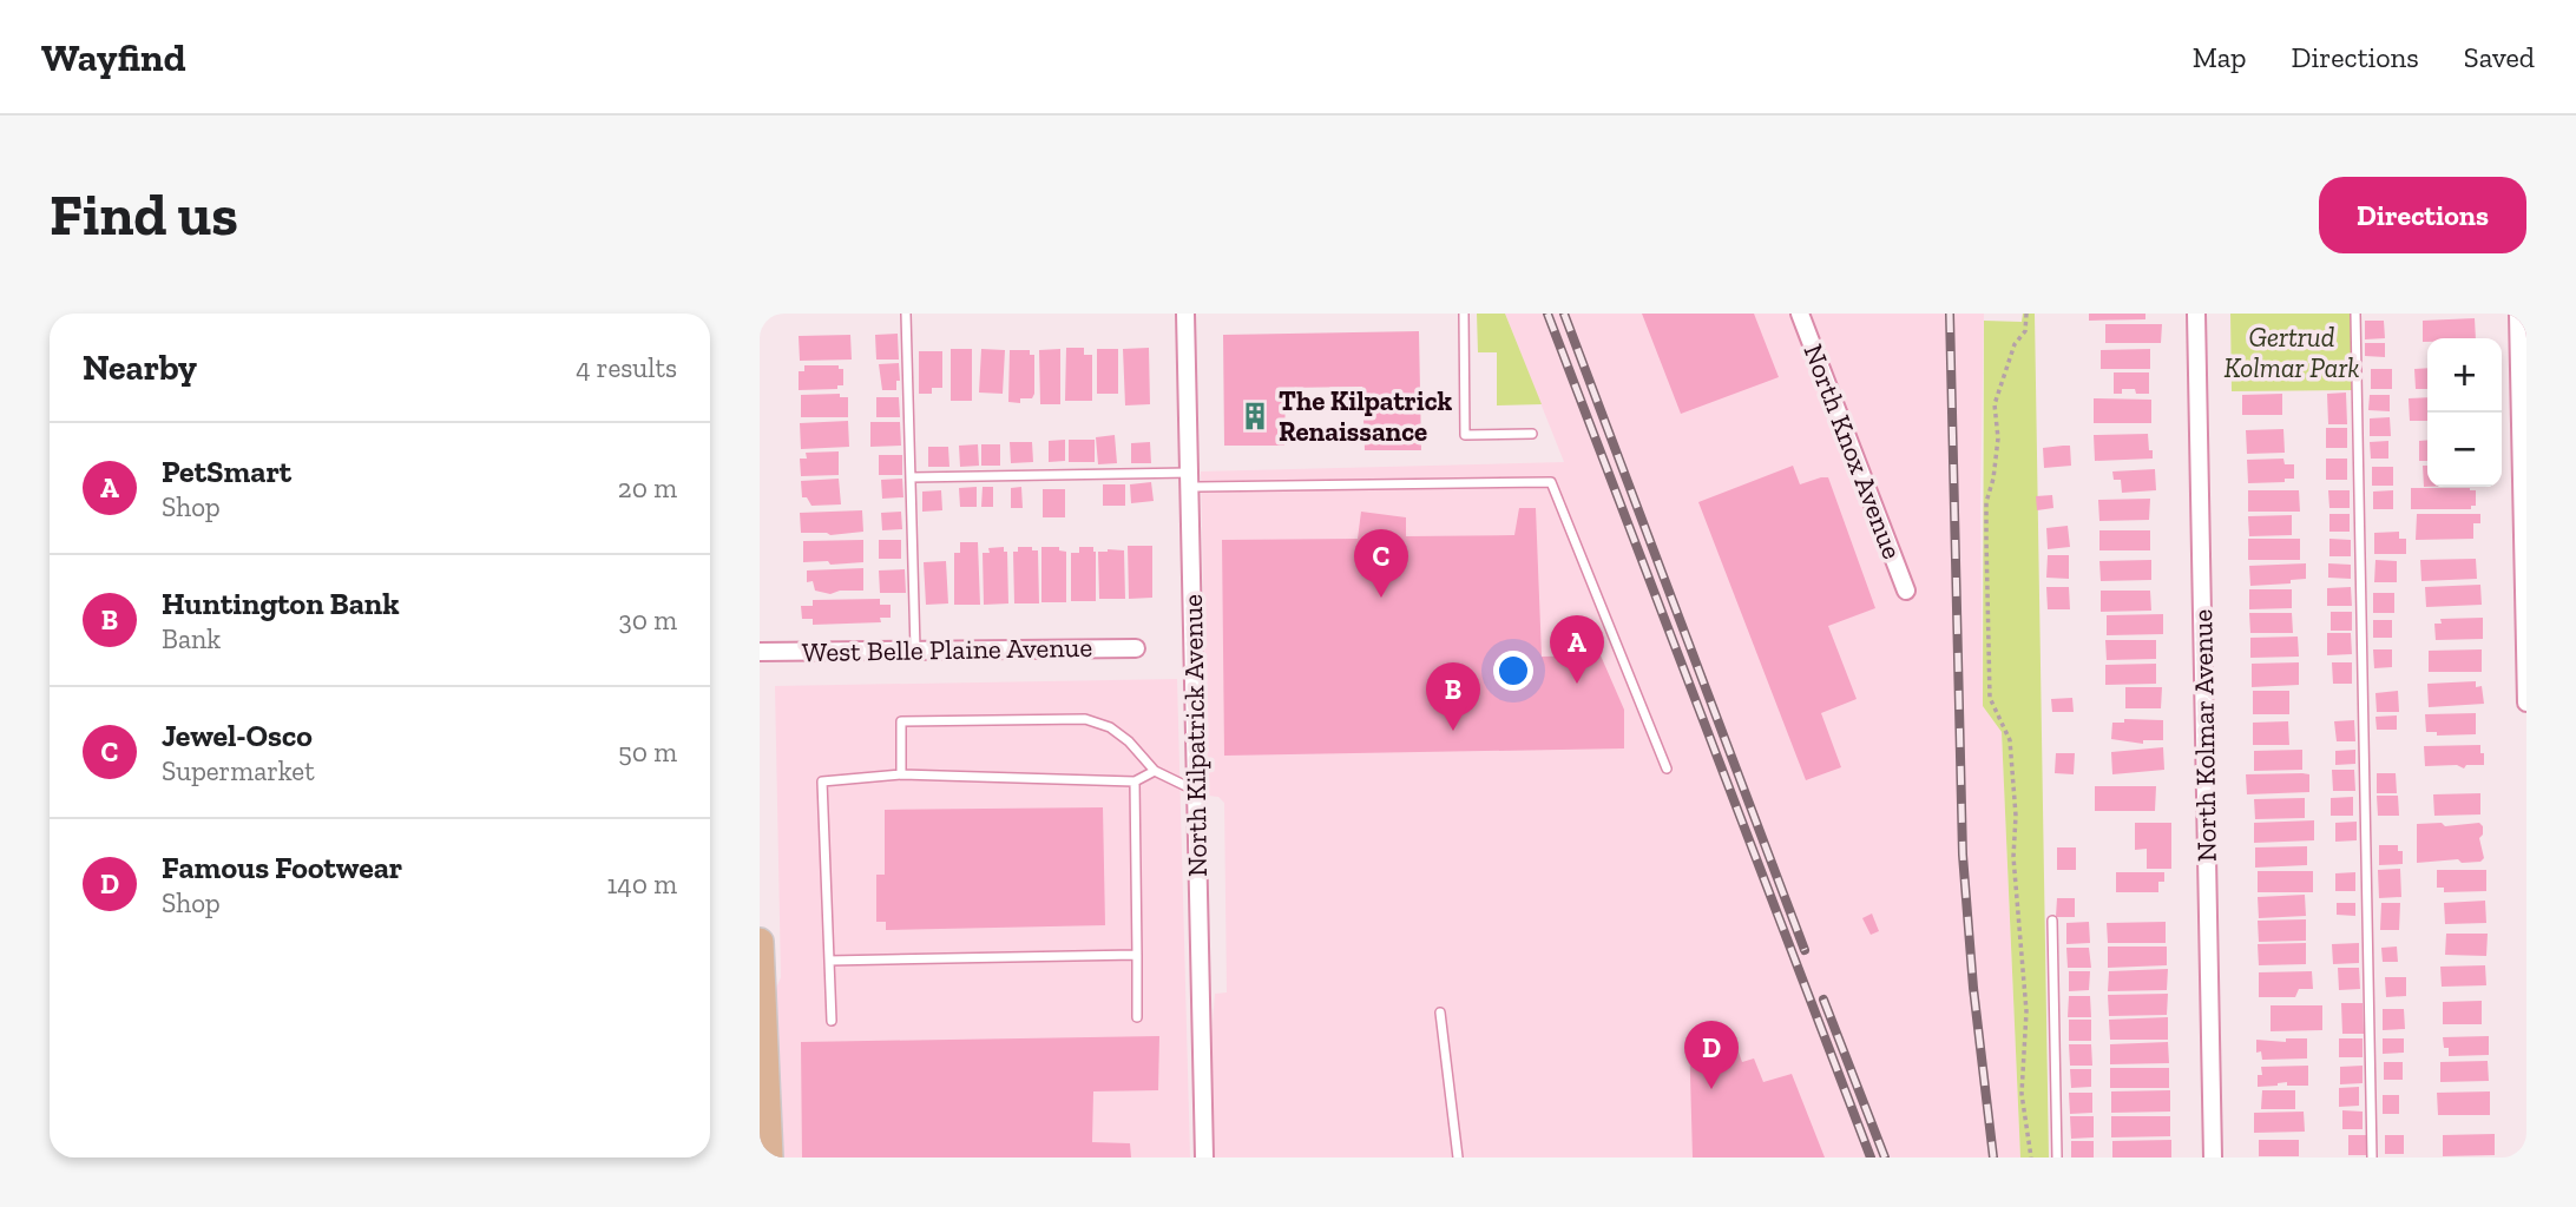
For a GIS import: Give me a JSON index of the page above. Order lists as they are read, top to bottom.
{
  "streets": {
    "street": [
      "North Knox Avenue",
      "West Belle Plaine Avenue",
      "North Kilpatrick Avenue",
      "North Kolmar Avenue"
    ]
  },
  "parks": ["Gertrud Kolmar Park"],
  "places": {
    "building": ["The Kilpatrick Renaissance"]
  },
  "page": {
    "header": "Wayfind",
    "nav": ["Map", "Directions", "Saved"],
    "buttons": "Directions",
    "title": "Find us",
    "heading": ["Nearby", "4 results"],
    "map_buttons": ["+", "−"],
    "list": [
      {
        "mark": "A",
        "name": "PetSmart",
        "note": "Shop",
        "value": "20 m"
      },
      {
        "mark": "B",
        "name": "Huntington Bank",
        "note": "Bank",
        "value": "30 m"
      },
      {
        "mark": "C",
        "name": "Jewel-Osco",
        "note": "Supermarket",
        "value": "50 m"
      },
      {
        "mark": "D",
        "name": "Famous Footwear",
        "note": "Shop",
        "value": "140 m"
      }
    ],
    "pins": [
      "C",
      "A",
      "B",
      "D"
    ]
  }
}
